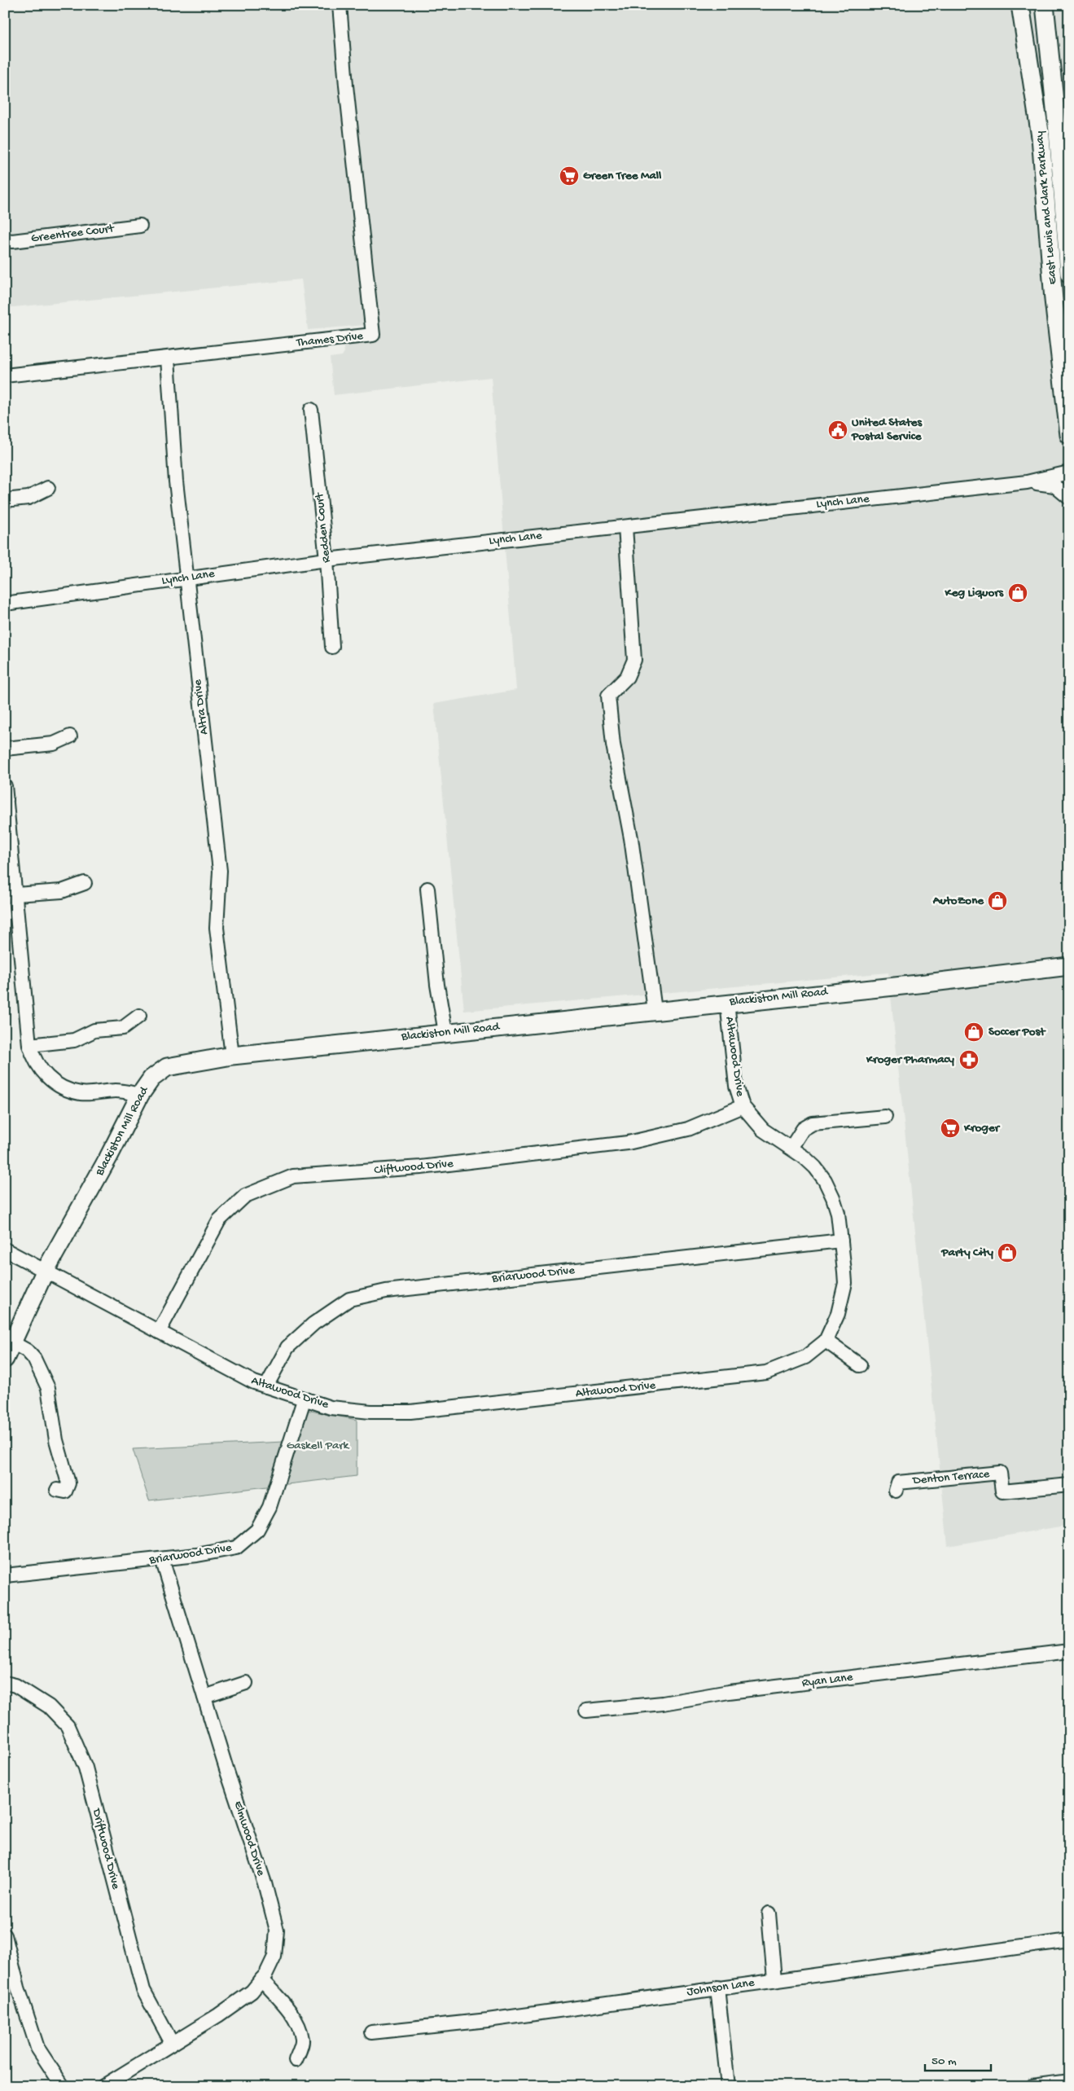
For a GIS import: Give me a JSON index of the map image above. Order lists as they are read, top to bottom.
{
  "streets": {
    "main road": ["East Lewis and Clark Parkway", "Blackiston Mill Road"],
    "street": [
      "Greentree Court",
      "Thames Drive",
      "Lynch Lane",
      "Redden Court",
      "Altra Drive",
      "Altawood Drive",
      "Cliftwood Drive",
      "Briarwood Drive",
      "Denton Terrace",
      "Ryan Lane",
      "Elmwood Drive",
      "Driftwood Drive",
      "Johnson Lane"
    ]
  },
  "crossings": [
    ["Thames Drive", "Altra Drive"],
    ["Lynch Lane", "Redden Court"],
    ["Lynch Lane", "Altra Drive"],
    ["Altra Drive", "Blackiston Mill Road"],
    ["Blackiston Mill Road", "Altawood Drive"],
    ["Altawood Drive", "Cliftwood Drive"],
    ["Altawood Drive", "Briarwood Drive"],
    ["Briarwood Drive", "Elmwood Drive"],
    ["Elmwood Drive", "Driftwood Drive"]
  ],
  "parks": ["Gaskell Park"],
  "places": {
    "supermarket": ["Green Tree Mall", "Kroger"],
    "public building": ["United States Postal Service"],
    "shop": [
      "Keg Liquors",
      "AutoZone",
      "Soccer Post",
      "Party City"
    ],
    "pharmacy": ["Kroger Pharmacy"]
  },
  "scale_bar": "50 m"
}
